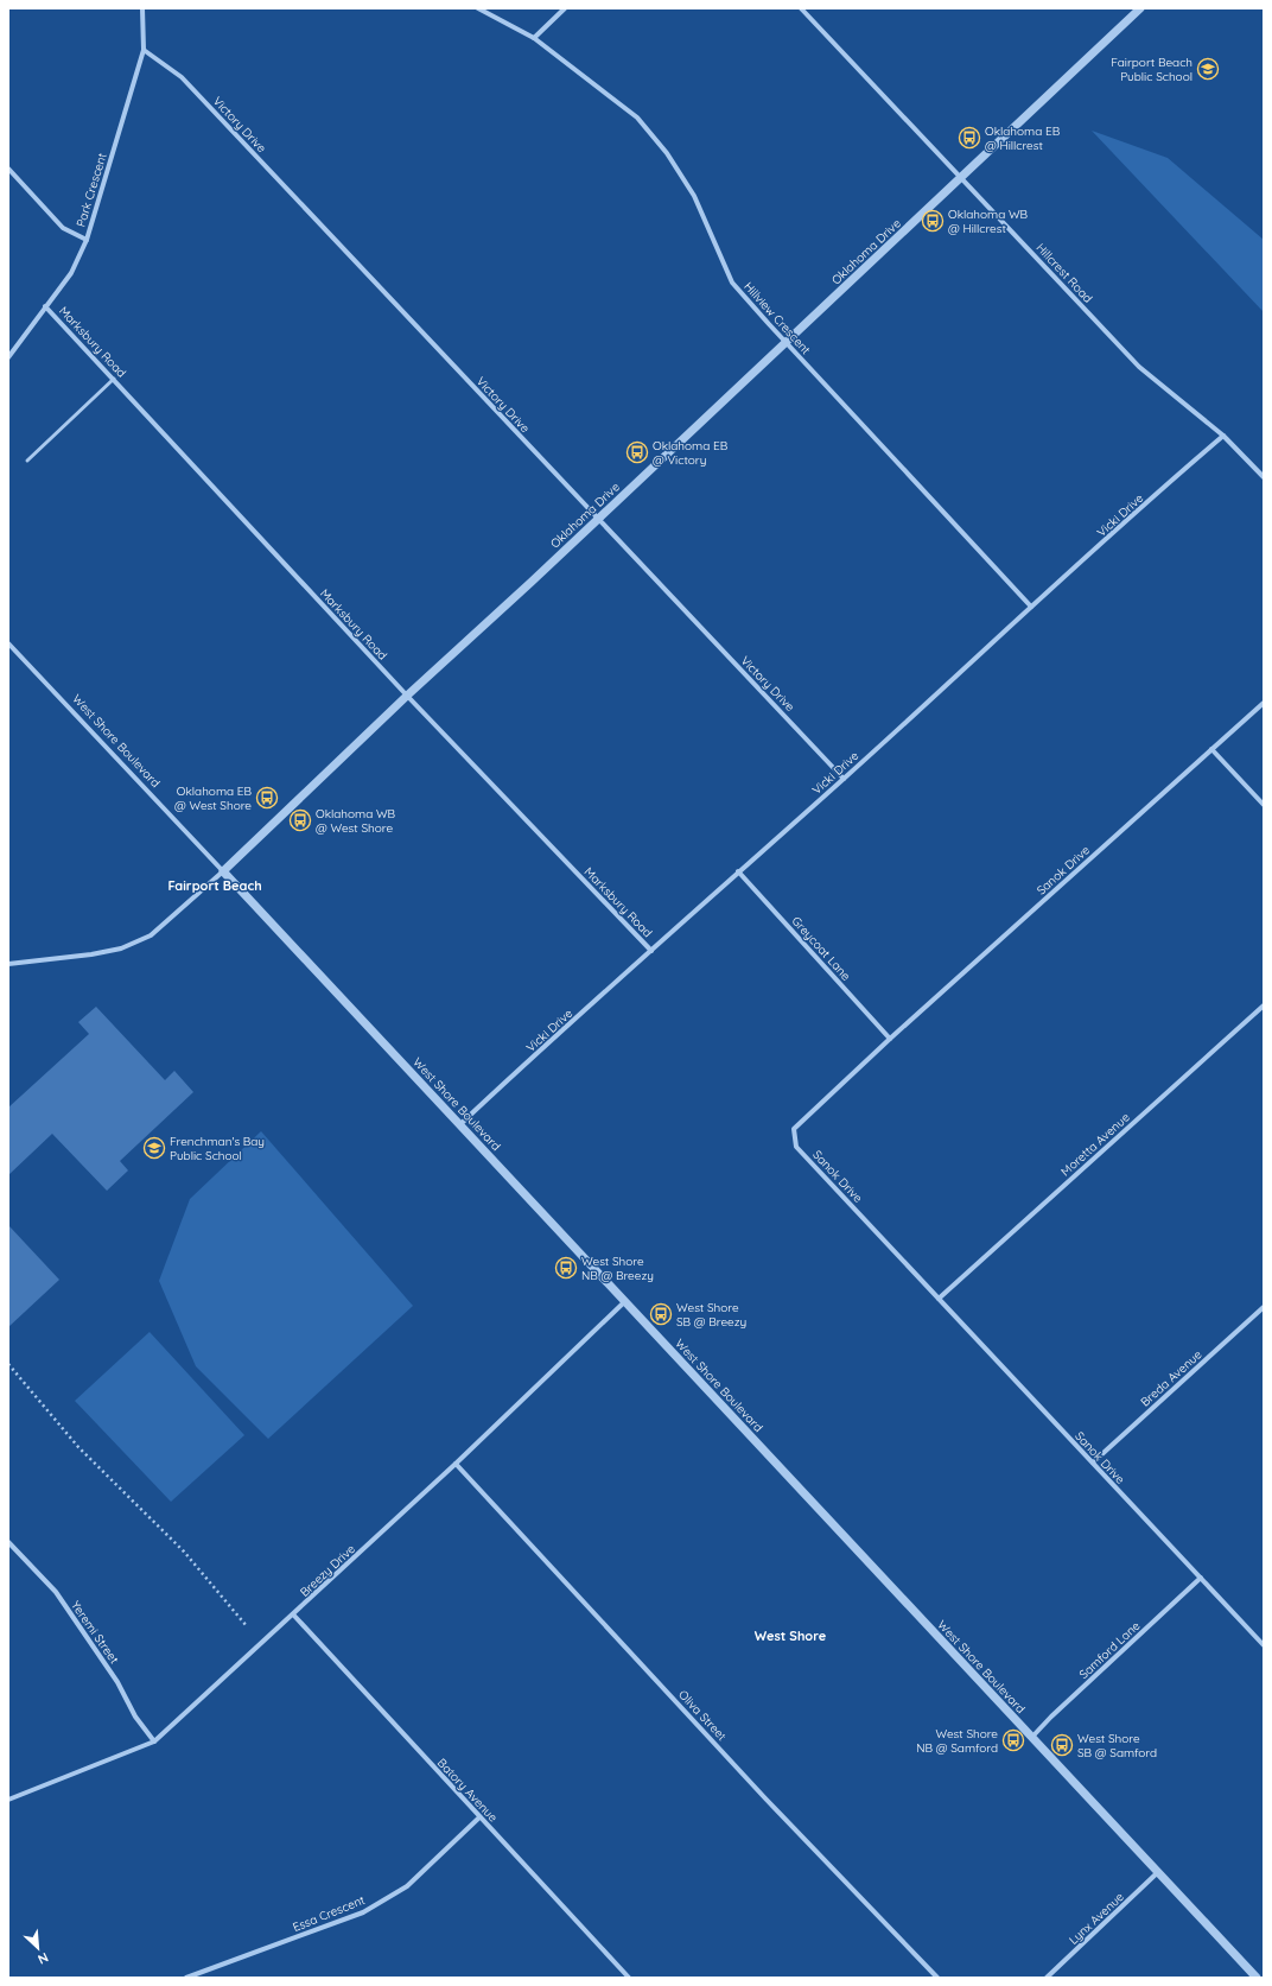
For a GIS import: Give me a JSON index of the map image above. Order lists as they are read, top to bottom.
{
  "streets": {
    "street": [
      "Victory Drive",
      "Park Crescent",
      "Oklahoma Drive",
      "Hillcrest Road",
      "Hillview Crescent",
      "Marksbury Road",
      "Vicki Drive",
      "West Shore Boulevard",
      "Sanok Drive",
      "Greycoat Lane",
      "Moretta Avenue",
      "Breda Avenue",
      "Breezy Drive",
      "Yeremi Street",
      "Samford Lane",
      "Oliva Street",
      "Batory Avenue",
      "Essa Crescent",
      "Lynx Avenue"
    ]
  },
  "crossings": [
    ["Victory Drive", "Park Crescent"],
    ["Victory Drive", "Oklahoma Drive"],
    ["Victory Drive", "Vicki Drive"],
    ["Park Crescent", "Marksbury Road"],
    ["Oklahoma Drive", "Hillcrest Road"],
    ["Oklahoma Drive", "Hillview Crescent"],
    ["Oklahoma Drive", "Marksbury Road"],
    ["Oklahoma Drive", "West Shore Boulevard"],
    ["Hillcrest Road", "Vicki Drive"],
    ["Hillview Crescent", "Vicki Drive"],
    ["Marksbury Road", "Vicki Drive"],
    ["Vicki Drive", "West Shore Boulevard"],
    ["Vicki Drive", "Greycoat Lane"],
    ["West Shore Boulevard", "Breezy Drive"],
    ["West Shore Boulevard", "Samford Lane"],
    ["West Shore Boulevard", "Lynx Avenue"],
    ["Sanok Drive", "Greycoat Lane"],
    ["Sanok Drive", "Moretta Avenue"],
    ["Sanok Drive", "Breda Avenue"],
    ["Sanok Drive", "Samford Lane"],
    ["Breezy Drive", "Yeremi Street"],
    ["Breezy Drive", "Oliva Street"],
    ["Breezy Drive", "Batory Avenue"],
    ["Batory Avenue", "Essa Crescent"]
  ],
  "districts": ["Fairport Beach", "West Shore"],
  "places": {
    "school or university": ["Fairport Beach Public School", "Frenchman's Bay Public School"],
    "bus stop": [
      "Oklahoma EB @ Hillcrest",
      "Oklahoma WB @ Hillcrest",
      "Oklahoma EB @ Victory",
      "Oklahoma EB @ West Shore",
      "Oklahoma WB @ West Shore",
      "West Shore NB @ Breezy",
      "West Shore SB @ Breezy",
      "West Shore NB @ Samford",
      "West Shore SB @ Samford"
    ]
  },
  "north": "bottom right"
}
